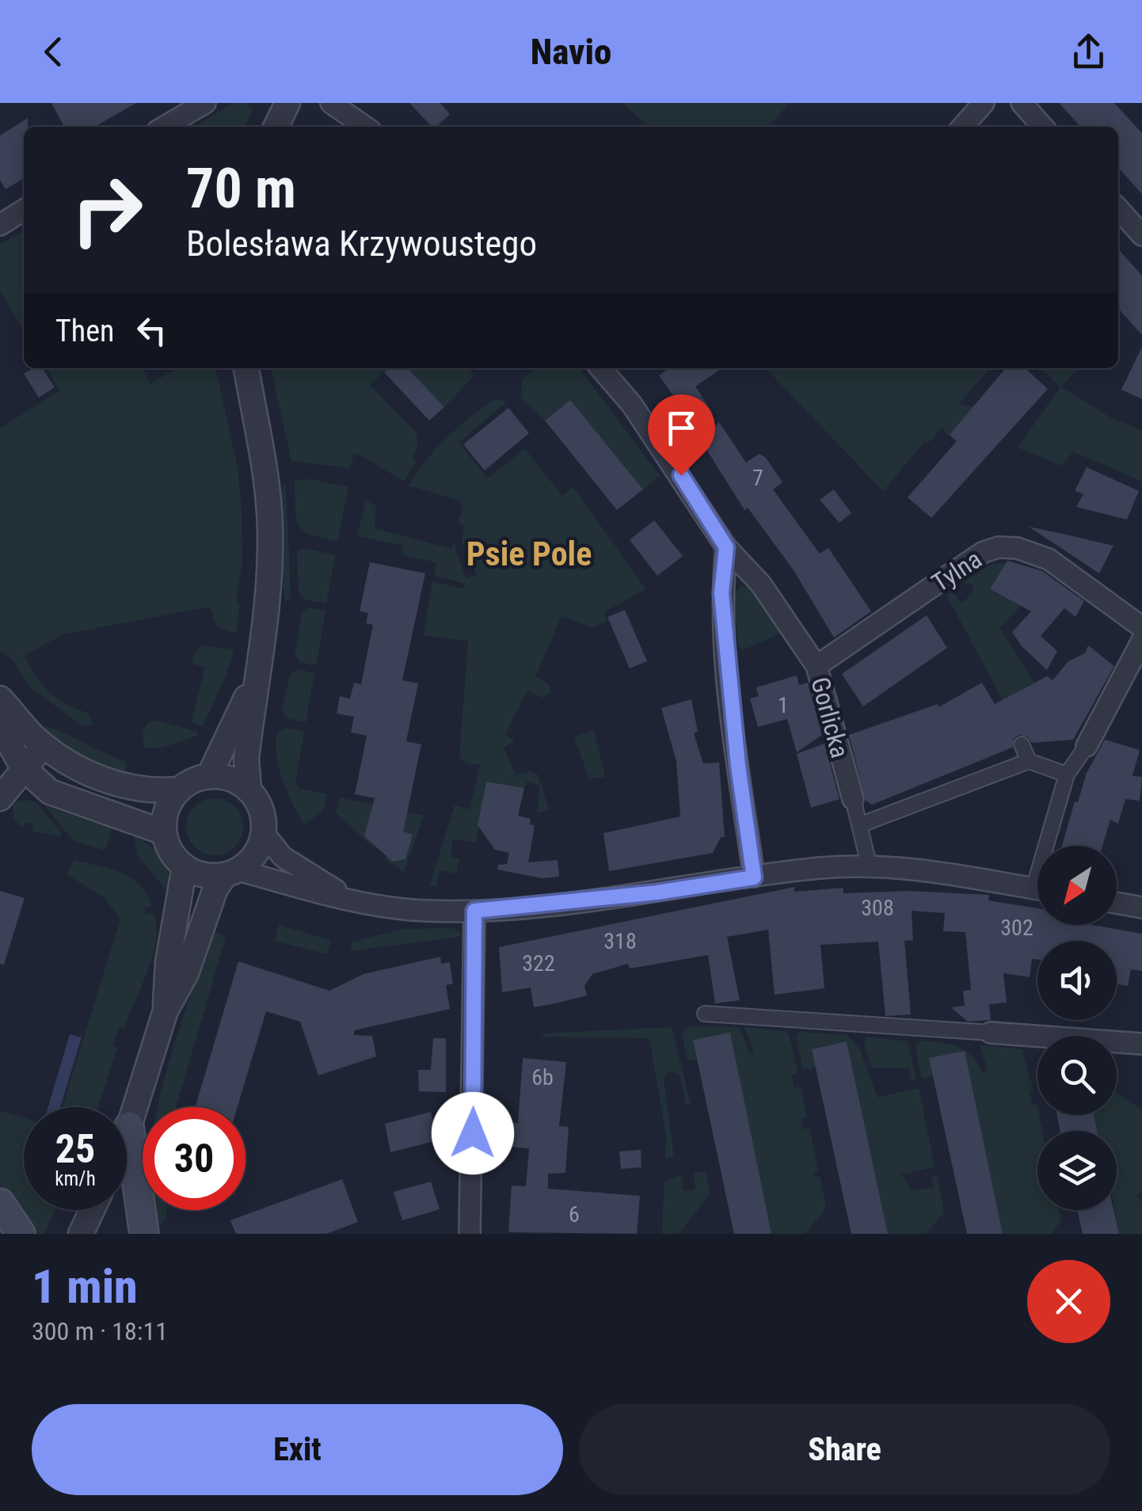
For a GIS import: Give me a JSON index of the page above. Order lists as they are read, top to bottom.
{
  "streets": {
    "street": ["Tylna", "Gorlicka"]
  },
  "crossings": [
    ["Tylna", "Gorlicka"]
  ],
  "districts": ["Psie Pole"],
  "house_numbers": [
    "7",
    "1",
    "308",
    "302",
    "318",
    "322",
    "6b",
    "6"
  ],
  "north": "bottom left",
  "page": {
    "header": "Navio",
    "turn": ["70 m", "Bolesława Krzywoustego"],
    "then": "Then",
    "speed": "25 km/h",
    "limit": "30",
    "heading": ["1 min", "300 m · 18:11"],
    "buttons": ["Exit", "Share"]
  }
}
